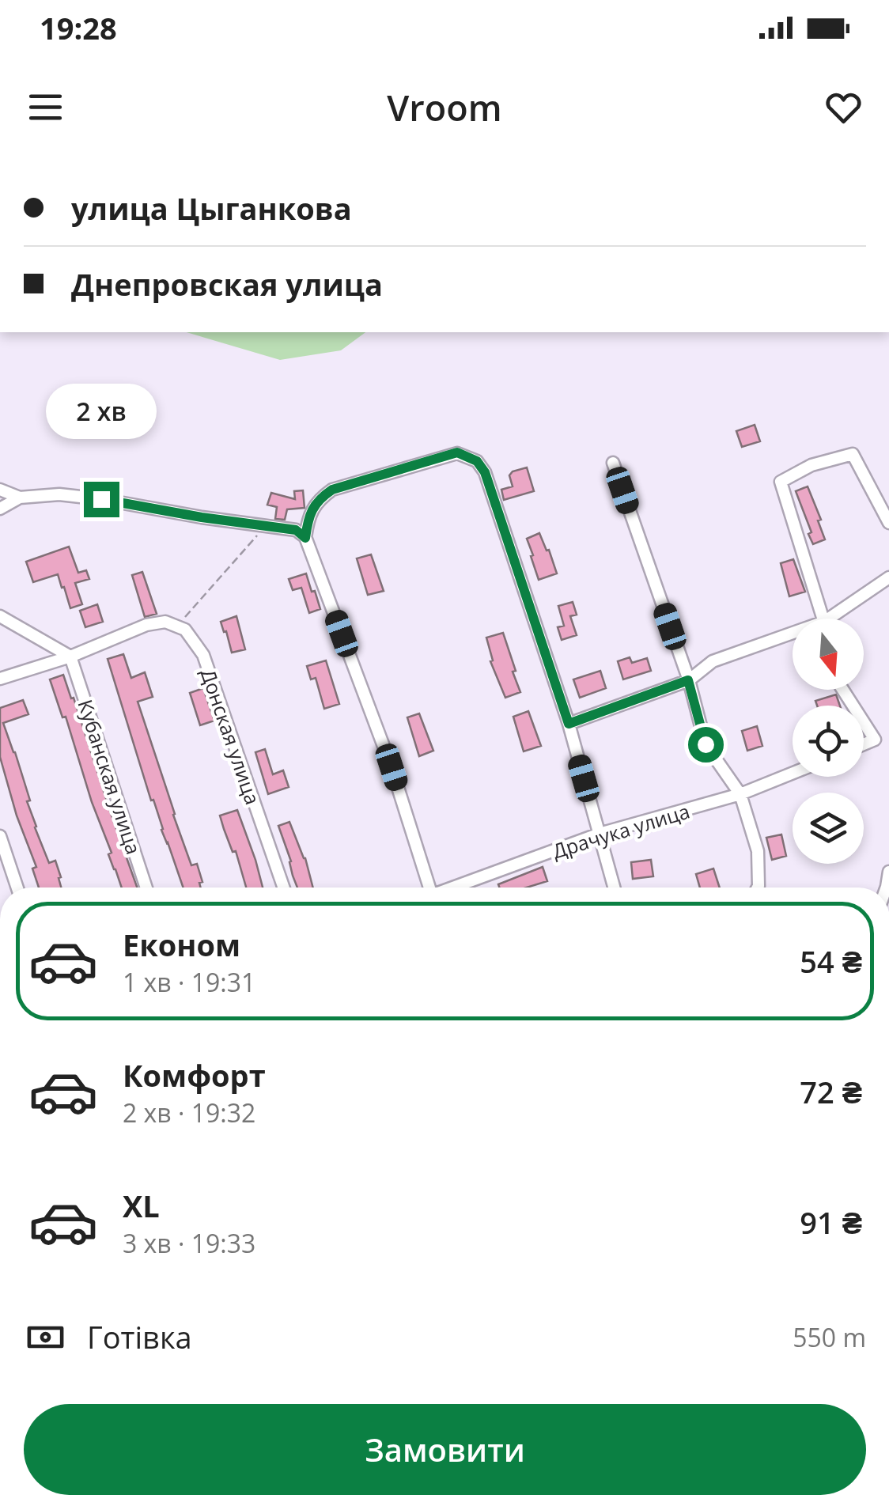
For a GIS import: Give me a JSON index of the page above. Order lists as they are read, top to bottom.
{
  "streets": {
    "street": ["Донская улица", "Кубанская улица", "Драчука улица"]
  },
  "north": "bottom",
  "page": {
    "status": "19:28",
    "header": "Vroom",
    "banner": ["улица Цыганкова", "Днепровская улица"],
    "bubble": "2 хв",
    "list": [
      {
        "name": "Економ",
        "note": "1 хв · 19:31",
        "value": "54 ₴"
      },
      {
        "name": "Комфорт",
        "note": "2 хв · 19:32",
        "value": "72 ₴"
      },
      {
        "name": "XL",
        "note": "3 хв · 19:33",
        "value": "91 ₴"
      }
    ],
    "pay": ["Готівка", "550 m"],
    "buttons": "Замовити"
  }
}
